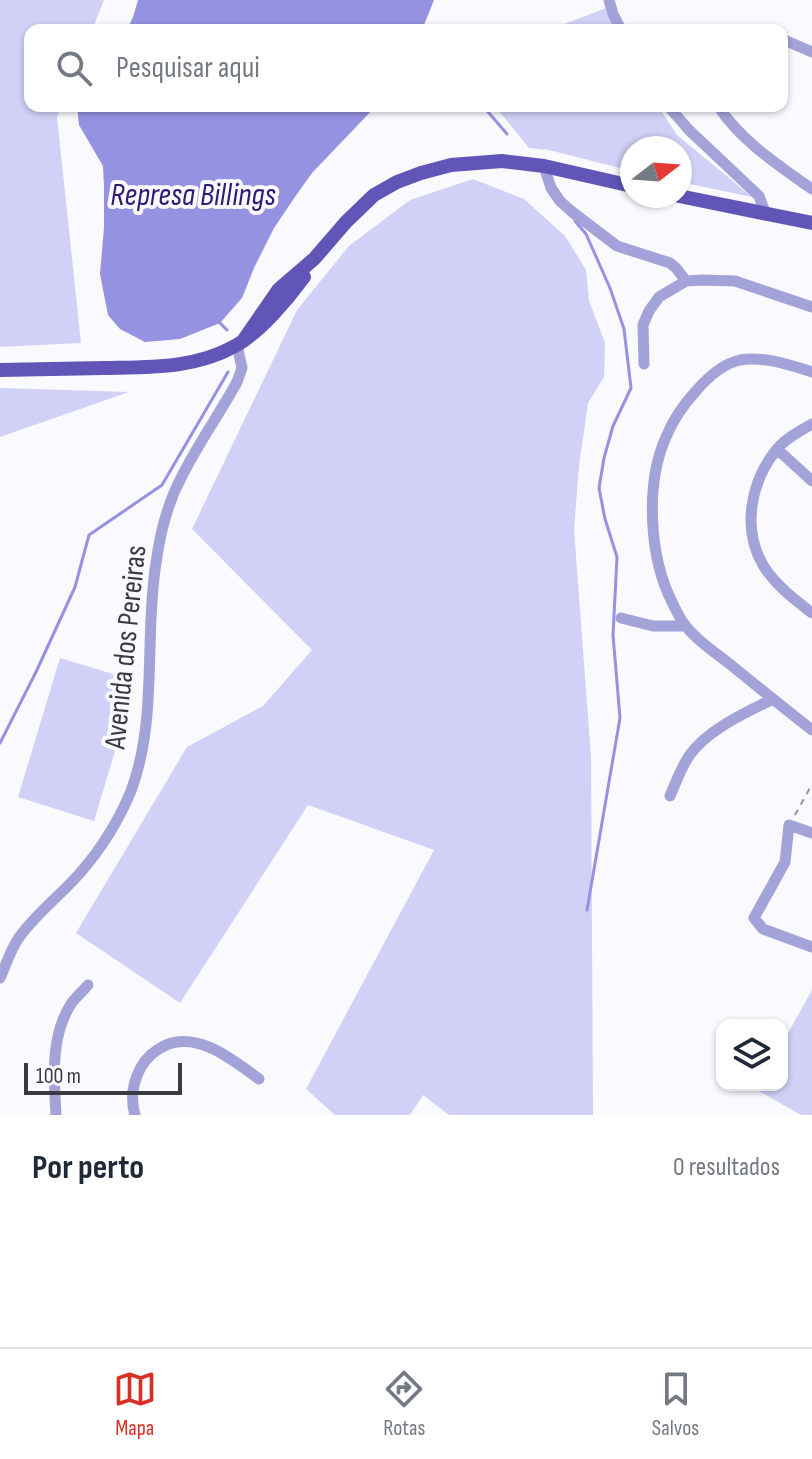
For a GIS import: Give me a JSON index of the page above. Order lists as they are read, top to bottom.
{
  "streets": {
    "street": ["Avenida dos Pereiras"]
  },
  "water": ["Represa Billings"],
  "scale_bar": "100 m",
  "north": "right",
  "page": {
    "search": "Pesquisar aqui",
    "scale": "100 m",
    "heading": ["Por perto", "0 resultados"],
    "nav": ["Mapa", "Rotas", "Salvos"]
  }
}
